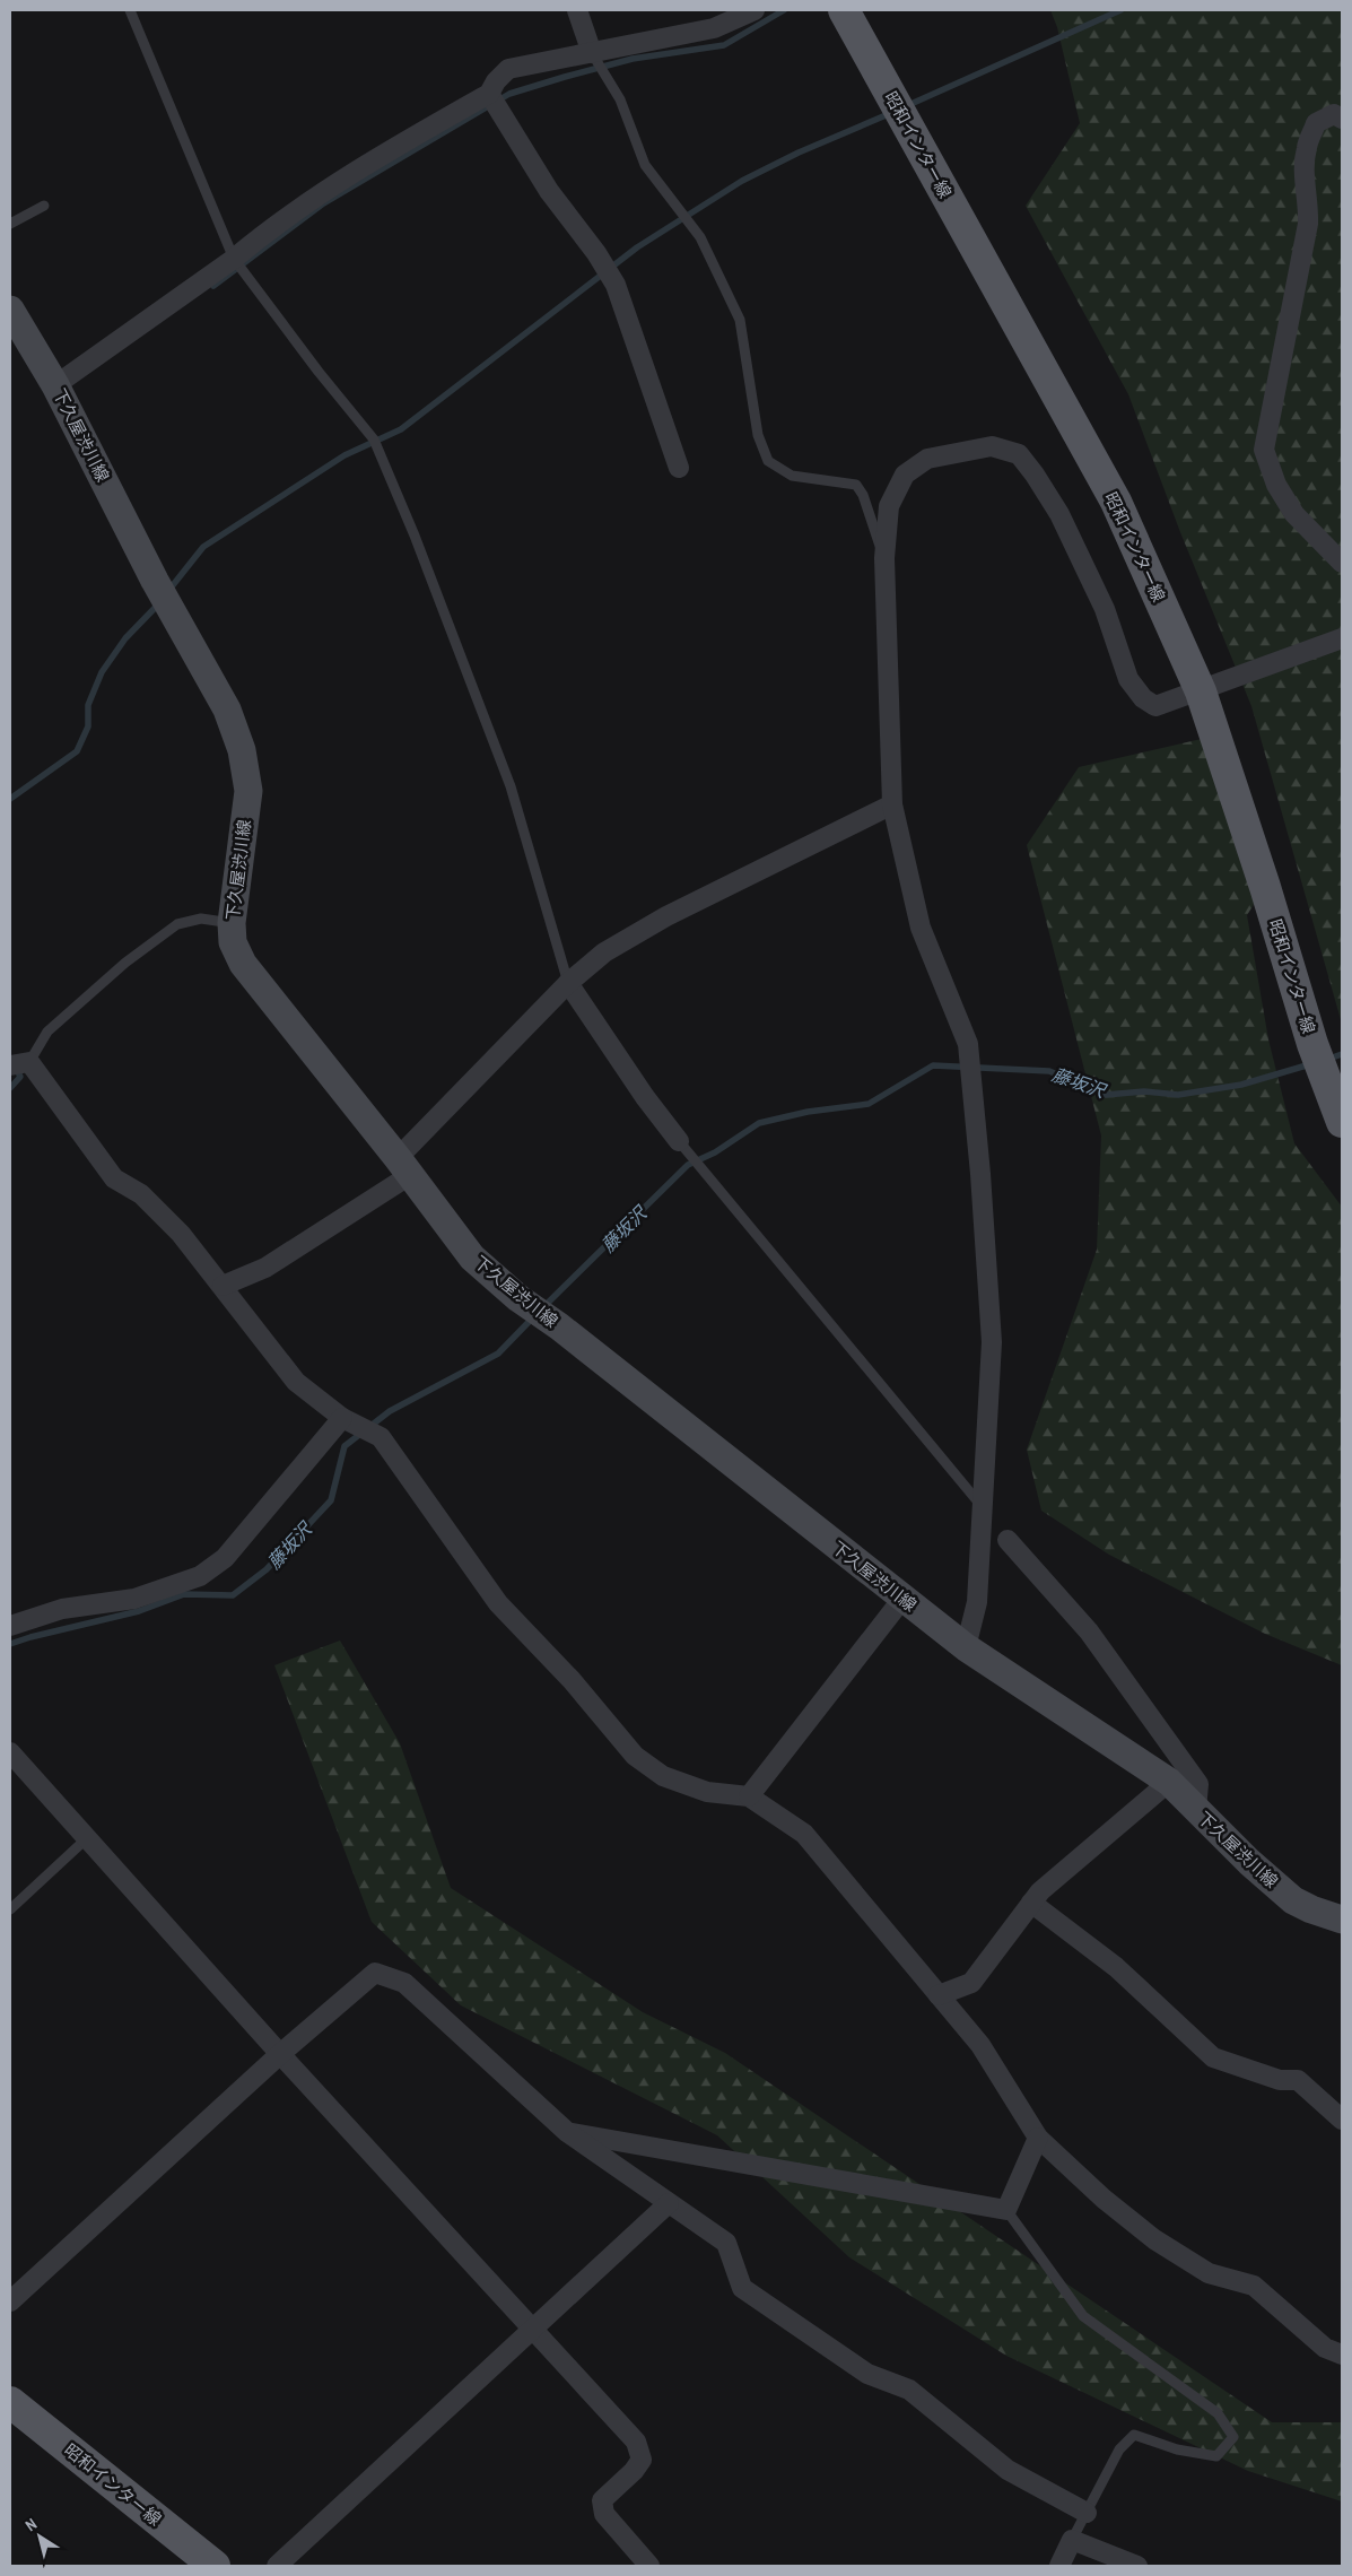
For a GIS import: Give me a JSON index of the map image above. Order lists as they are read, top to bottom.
{
  "streets": {
    "main road": ["昭和インター線", "下久屋渋川線"]
  },
  "water": ["藤坂沢"],
  "north": "top left"
}
